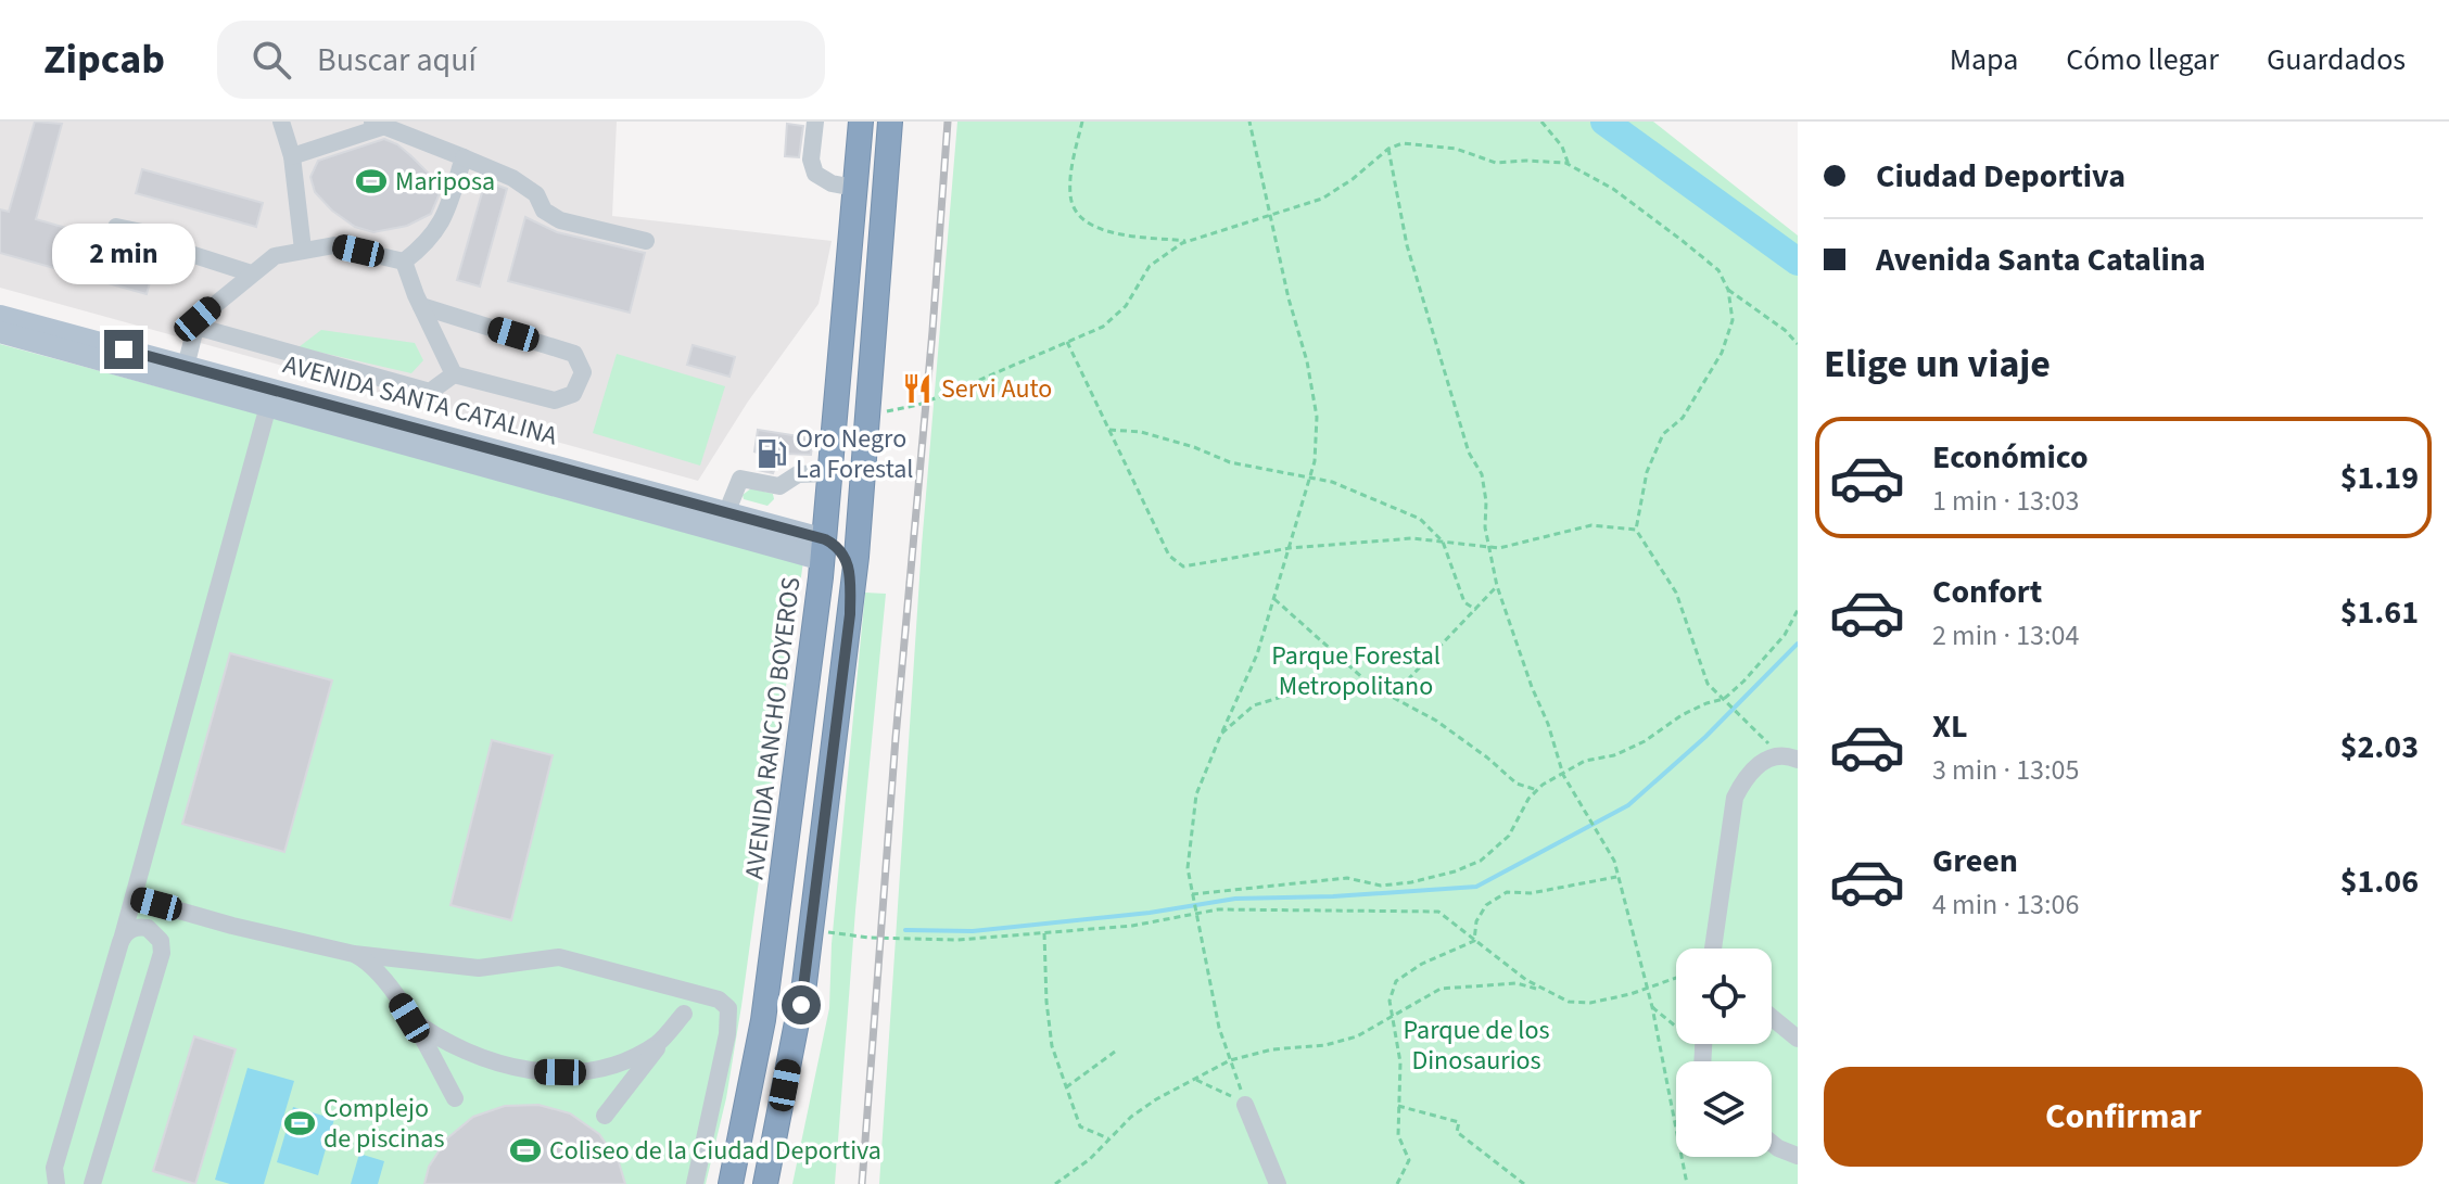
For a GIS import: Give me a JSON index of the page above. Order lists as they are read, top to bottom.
{
  "streets": {
    "highway": ["AVENIDA RANCHO BOYEROS"],
    "main road": ["AVENIDA SANTA CATALINA"]
  },
  "crossings": [
    ["AVENIDA SANTA CATALINA", "AVENIDA RANCHO BOYEROS"]
  ],
  "parks": ["Parque Forestal Metropolitano", "Parque de los Dinosaurios"],
  "places": {
    "sports": ["Mariposa", "Complejo de piscinas", "Coliseo de la Ciudad Deportiva"],
    "restaurant": ["Servi Auto"],
    "fuel station": ["Oro Negro La Forestal"]
  },
  "page": {
    "header": "Zipcab",
    "search": "Buscar aquí",
    "nav": ["Mapa", "Cómo llegar", "Guardados"],
    "banner": ["Ciudad Deportiva", "Avenida Santa Catalina"],
    "bubble": "2 min",
    "heading": "Elige un viaje",
    "list": [
      {
        "name": "Económico",
        "note": "1 min · 13:03",
        "value": "$1.19"
      },
      {
        "name": "Confort",
        "note": "2 min · 13:04",
        "value": "$1.61"
      },
      {
        "name": "XL",
        "note": "3 min · 13:05",
        "value": "$2.03"
      },
      {
        "name": "Green",
        "note": "4 min · 13:06",
        "value": "$1.06"
      }
    ],
    "buttons": "Confirmar"
  }
}
